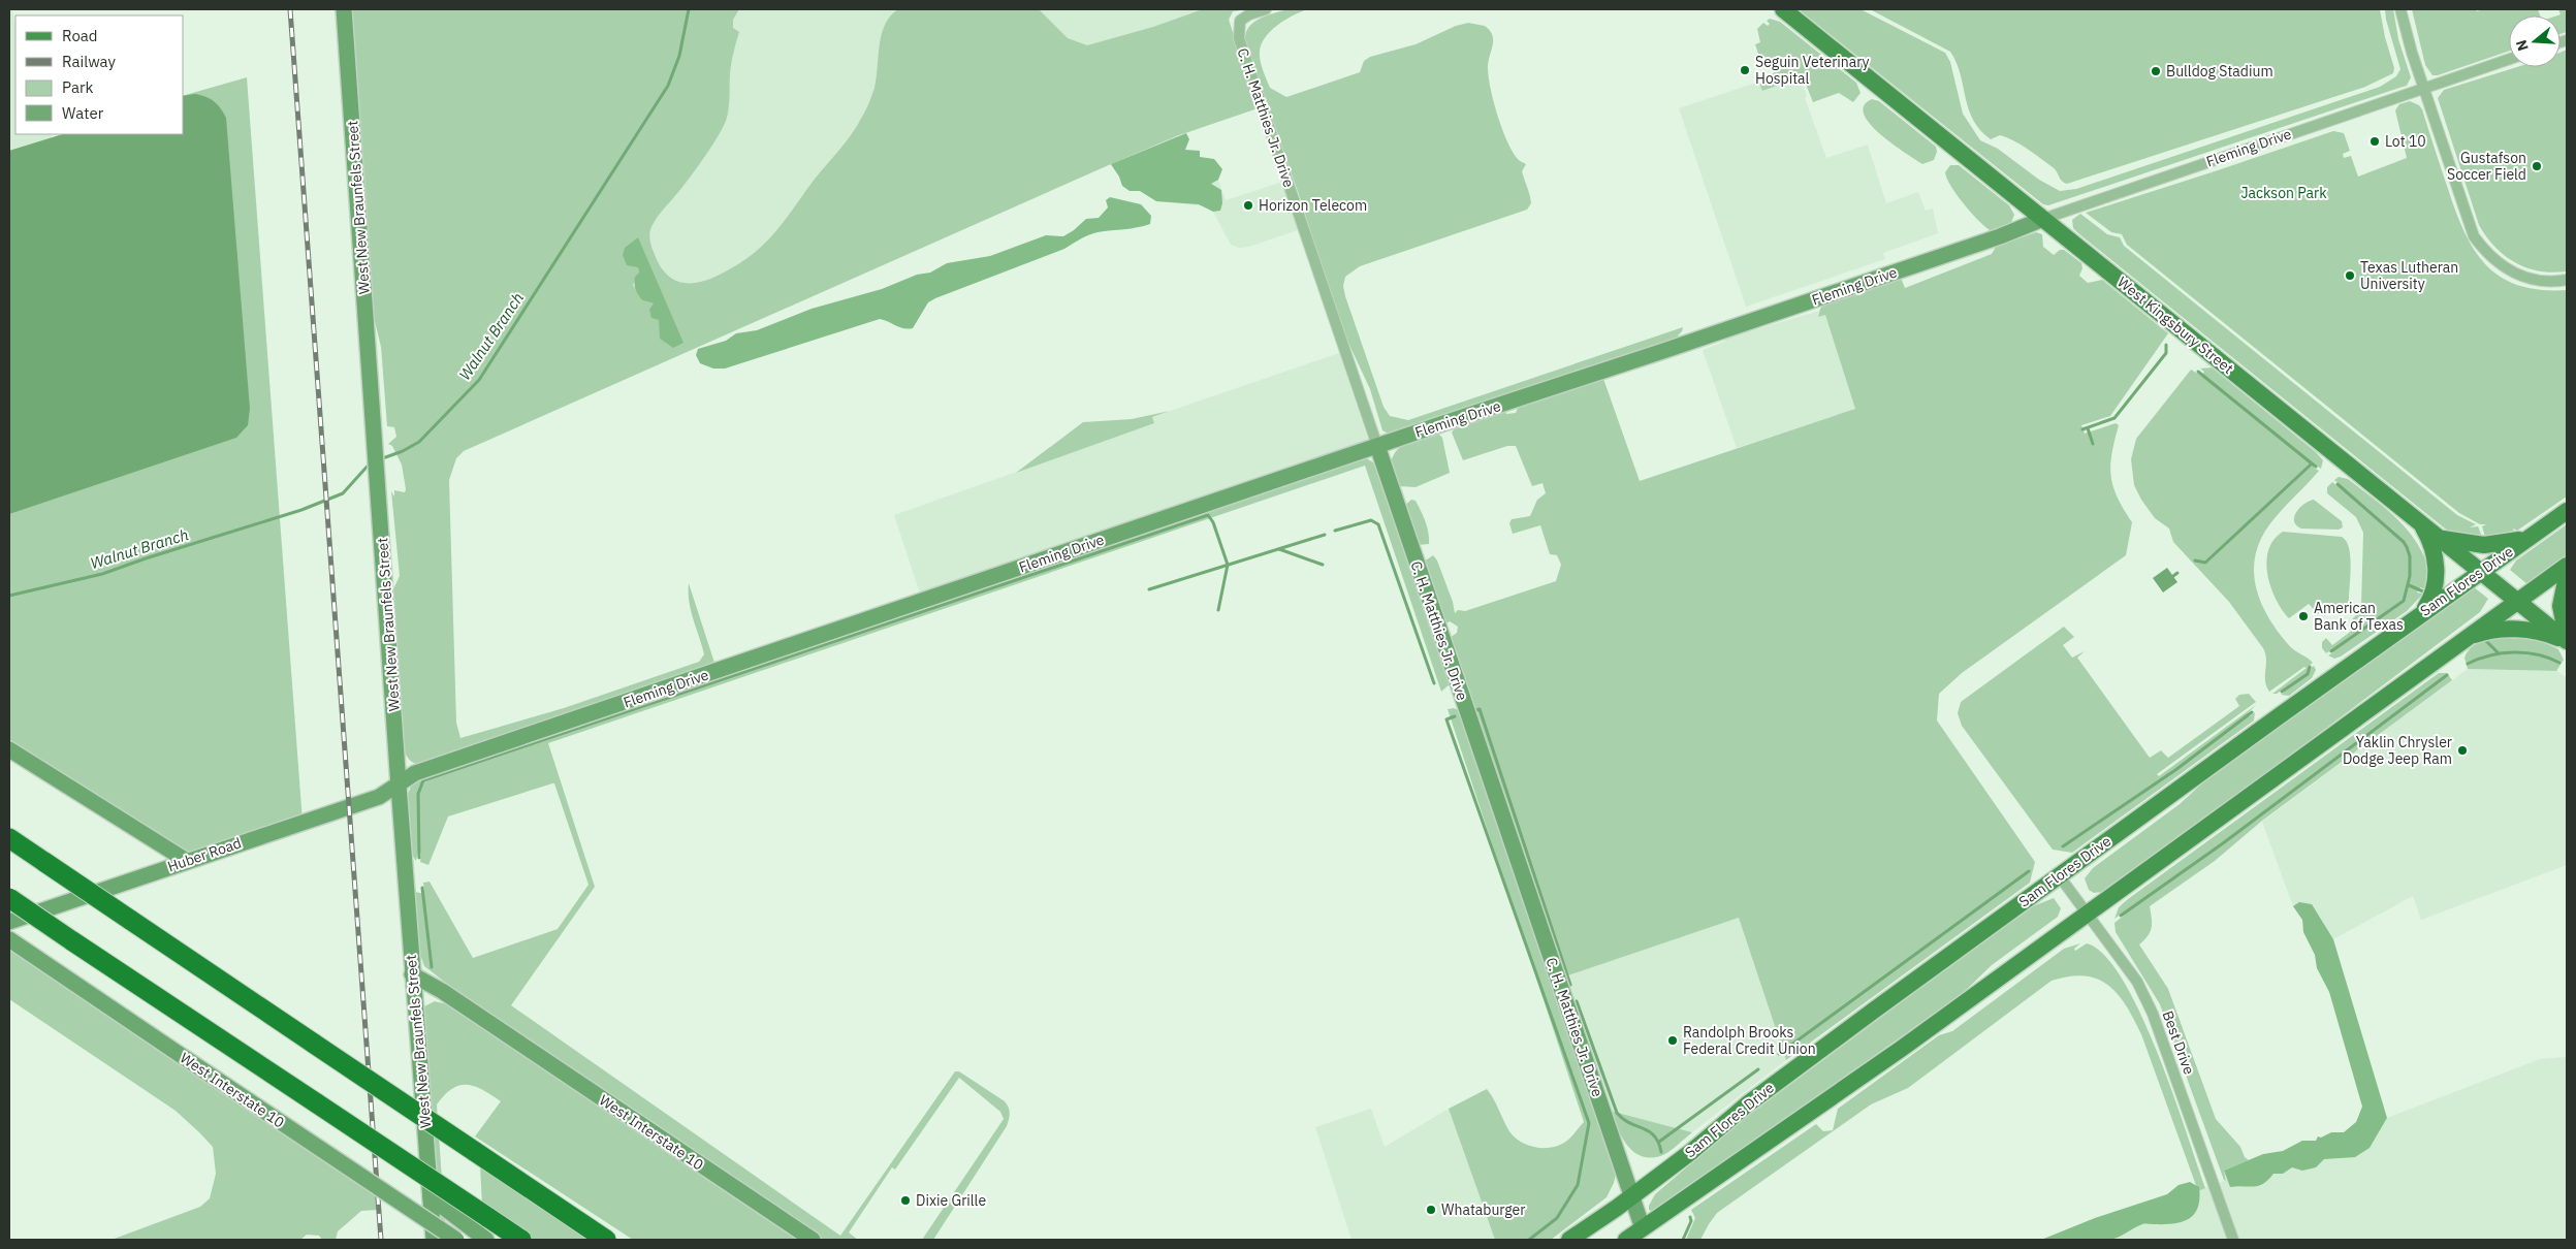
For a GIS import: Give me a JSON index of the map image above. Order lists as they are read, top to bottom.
{
  "streets": {
    "main road": ["West Kingsbury Street", "Sam Flores Drive"],
    "street": [
      "C. H. Matthies Jr. Drive",
      "Fleming Drive",
      "West New Braunfels Street",
      "Huber Road",
      "Best Drive",
      "West Interstate 10"
    ]
  },
  "crossings": [
    ["C. H. Matthies Jr. Drive", "Fleming Drive"],
    ["C. H. Matthies Jr. Drive", "Sam Flores Drive"],
    ["Fleming Drive", "West New Braunfels Street"],
    ["Fleming Drive", "West Kingsbury Street"],
    ["Fleming Drive", "Huber Road"],
    ["West New Braunfels Street", "Huber Road"],
    ["West New Braunfels Street", "West Interstate 10"],
    ["West Kingsbury Street", "Sam Flores Drive"],
    ["Sam Flores Drive", "Best Drive"]
  ],
  "water": ["Walnut Branch"],
  "parks": ["Jackson Park"],
  "places": [
    "Seguin Veterinary Hospital",
    "Bulldog Stadium",
    "Lot 10",
    "Gustafson Soccer Field",
    "Horizon Telecom",
    "Texas Lutheran University",
    "American Bank of Texas",
    "Yaklin Chrysler Dodge Jeep Ram",
    "Randolph Brooks Federal Credit Union",
    "Dixie Grille",
    "Whataburger"
  ],
  "legend": [
    "Road",
    "Railway",
    "Park",
    "Water"
  ],
  "north": "left"
}
